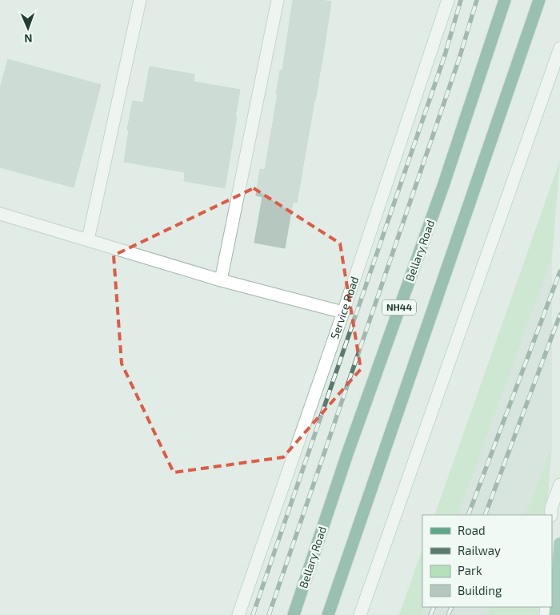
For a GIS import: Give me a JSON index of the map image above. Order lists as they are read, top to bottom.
{
  "streets": {
    "highway": ["Bellary Road", "NH44"],
    "main road": ["Service Road"]
  },
  "legend": [
    "Road",
    "Railway",
    "Park",
    "Building"
  ],
  "north": "bottom"
}
